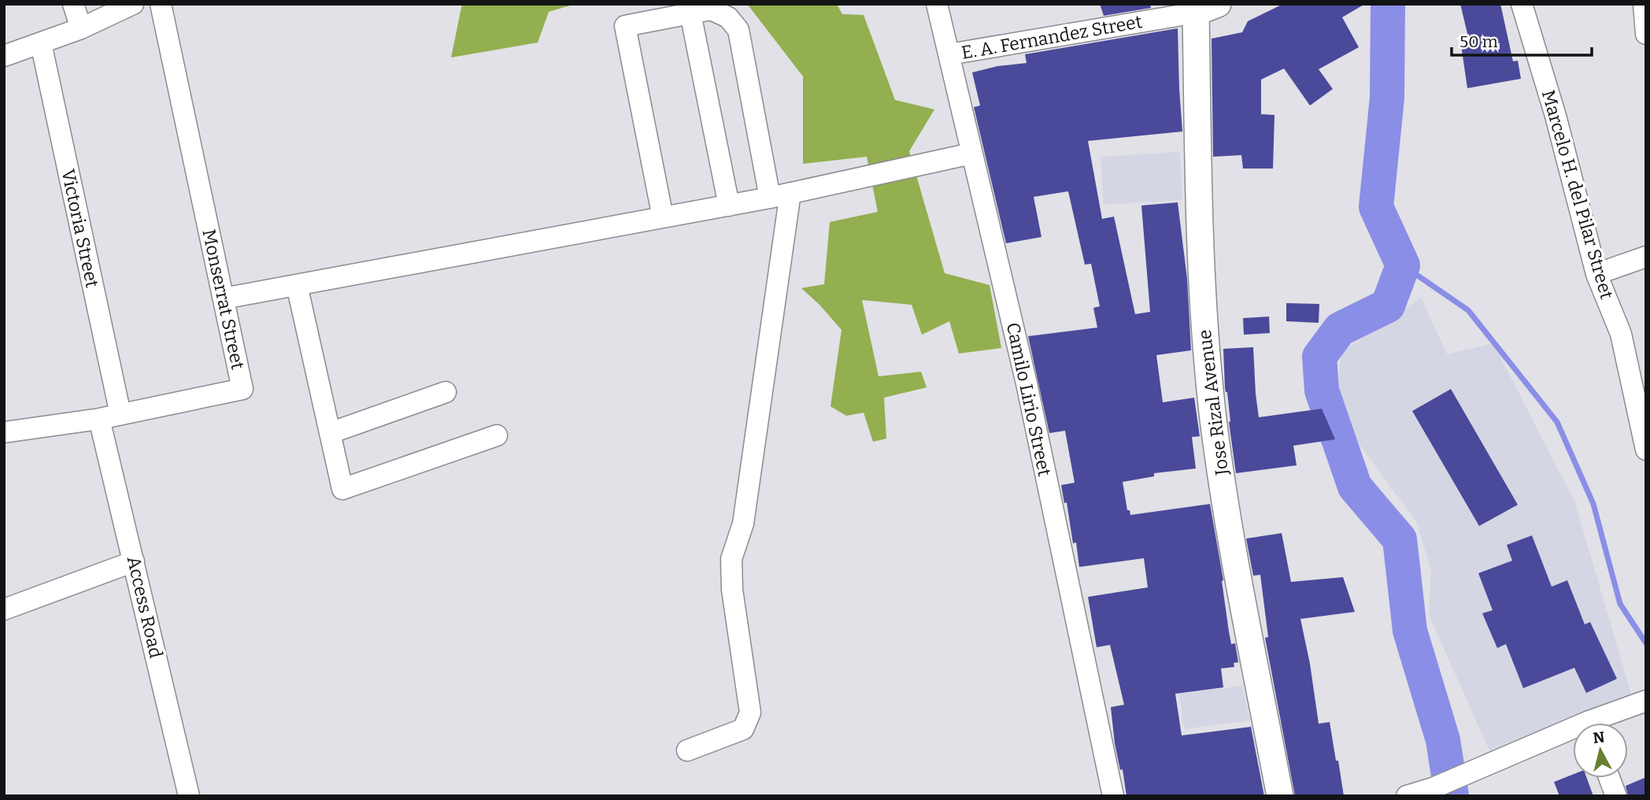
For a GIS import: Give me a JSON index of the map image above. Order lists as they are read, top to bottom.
{
  "streets": {
    "main road": ["Jose Rizal Avenue"],
    "street": [
      "E. A. Fernandez Street",
      "Marcelo H. del Pilar Street",
      "Victoria Street",
      "Monserrat Street",
      "Camilo Lirio Street",
      "Access Road"
    ]
  },
  "crossings": [
    ["E. A. Fernandez Street", "Camilo Lirio Street"],
    ["E. A. Fernandez Street", "Jose Rizal Avenue"],
    ["Victoria Street", "Monserrat Street"],
    ["Monserrat Street", "Access Road"]
  ],
  "scale_bar": "50 m",
  "north": "top"
}
